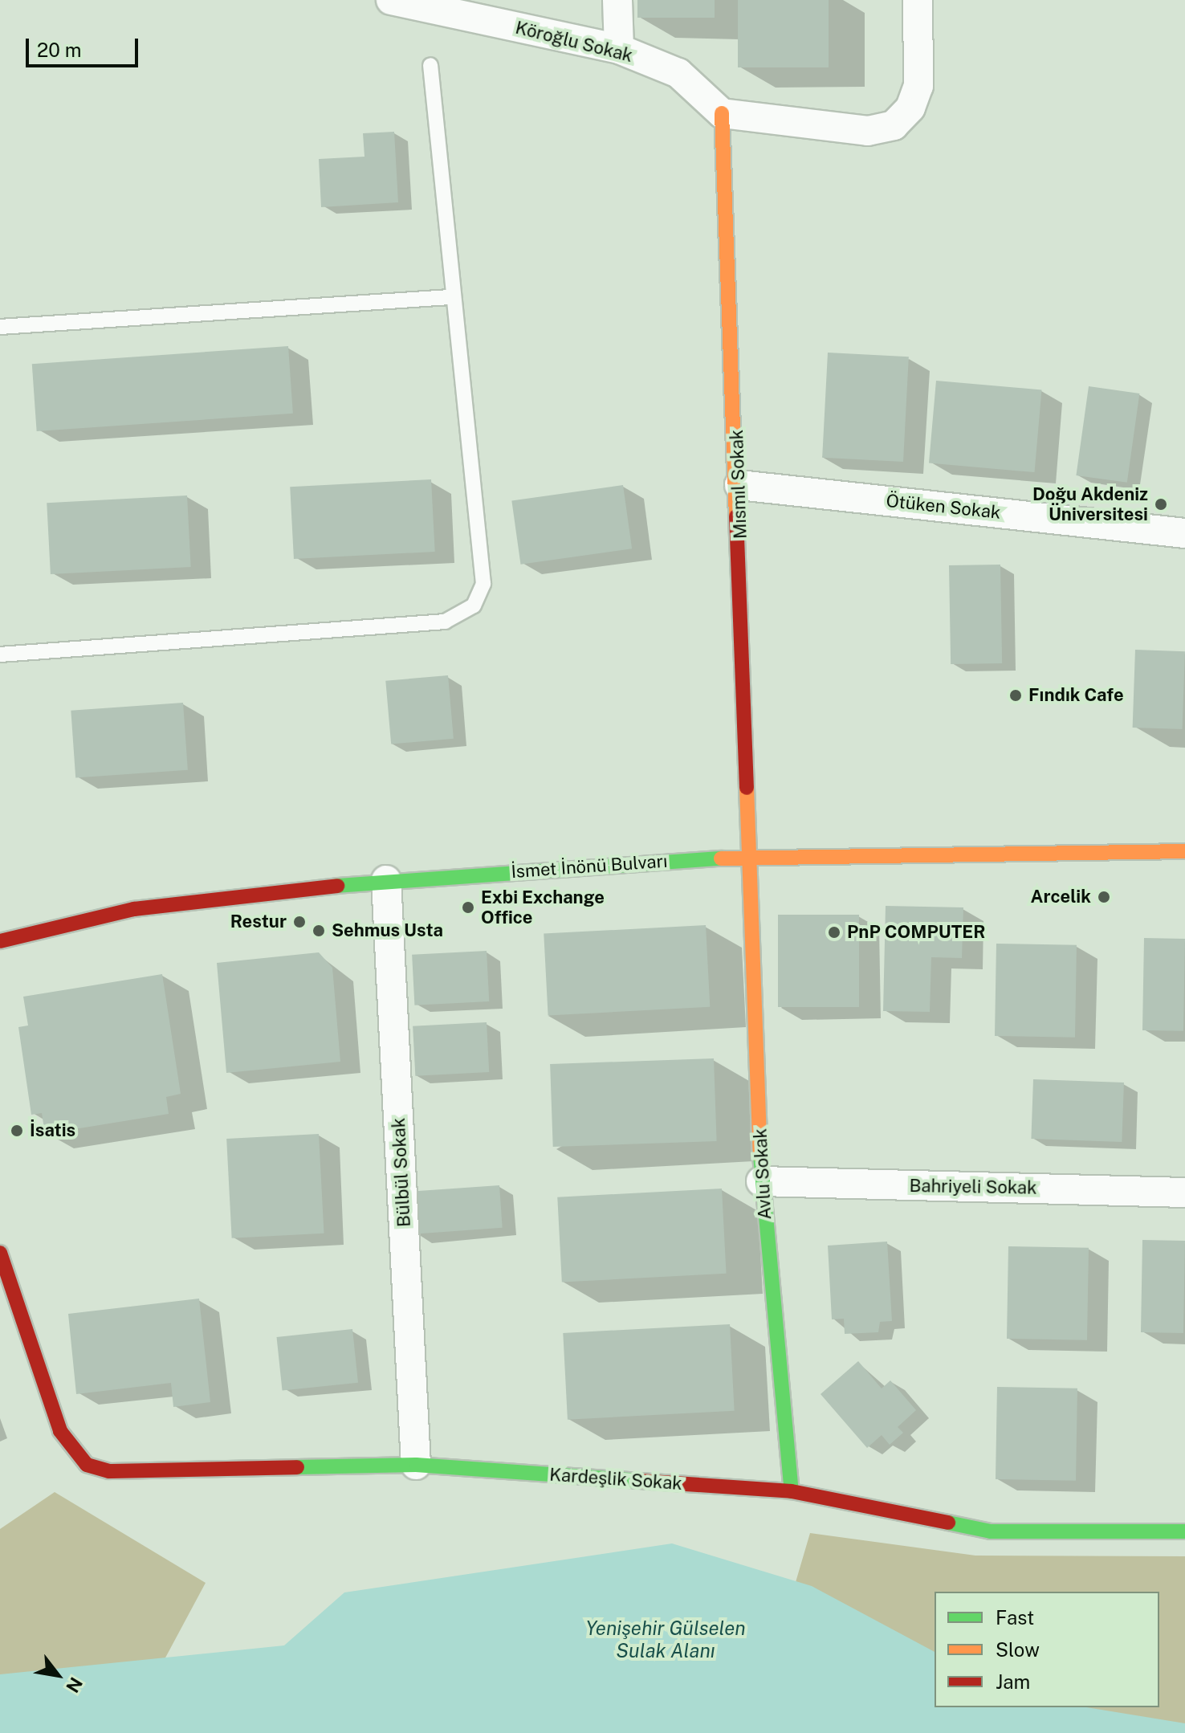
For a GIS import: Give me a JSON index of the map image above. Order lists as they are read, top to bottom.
{
  "streets": {
    "street": [
      "Köroğlu Sokak",
      "Mısmıl Sokak",
      "Ötüken Sokak",
      "İsmet İnönü Bulvarı",
      "Bülbül Sokak",
      "Avlu Sokak",
      "Bahriyeli Sokak",
      "Kardeşlik Sokak"
    ]
  },
  "crossings": [
    ["Köroğlu Sokak", "Mısmıl Sokak"],
    ["Mısmıl Sokak", "Ötüken Sokak"],
    ["Mısmıl Sokak", "İsmet İnönü Bulvarı"],
    ["Mısmıl Sokak", "Avlu Sokak"],
    ["İsmet İnönü Bulvarı", "Bülbül Sokak"],
    ["İsmet İnönü Bulvarı", "Avlu Sokak"],
    ["Bülbül Sokak", "Kardeşlik Sokak"],
    ["Avlu Sokak", "Bahriyeli Sokak"],
    ["Avlu Sokak", "Kardeşlik Sokak"]
  ],
  "water": ["Yenişehir Gülselen Sulak Alanı"],
  "places": [
    "Doğu Akdeniz Üniversitesi",
    "Fındık Cafe",
    "Arcelik",
    "Exbi Exchange Office",
    "Restur",
    "Sehmus Usta",
    "PnP COMPUTER",
    "İsatis"
  ],
  "legend": ["Fast", "Slow", "Jam"],
  "scale_bar": "20 m",
  "north": "bottom right"
}
